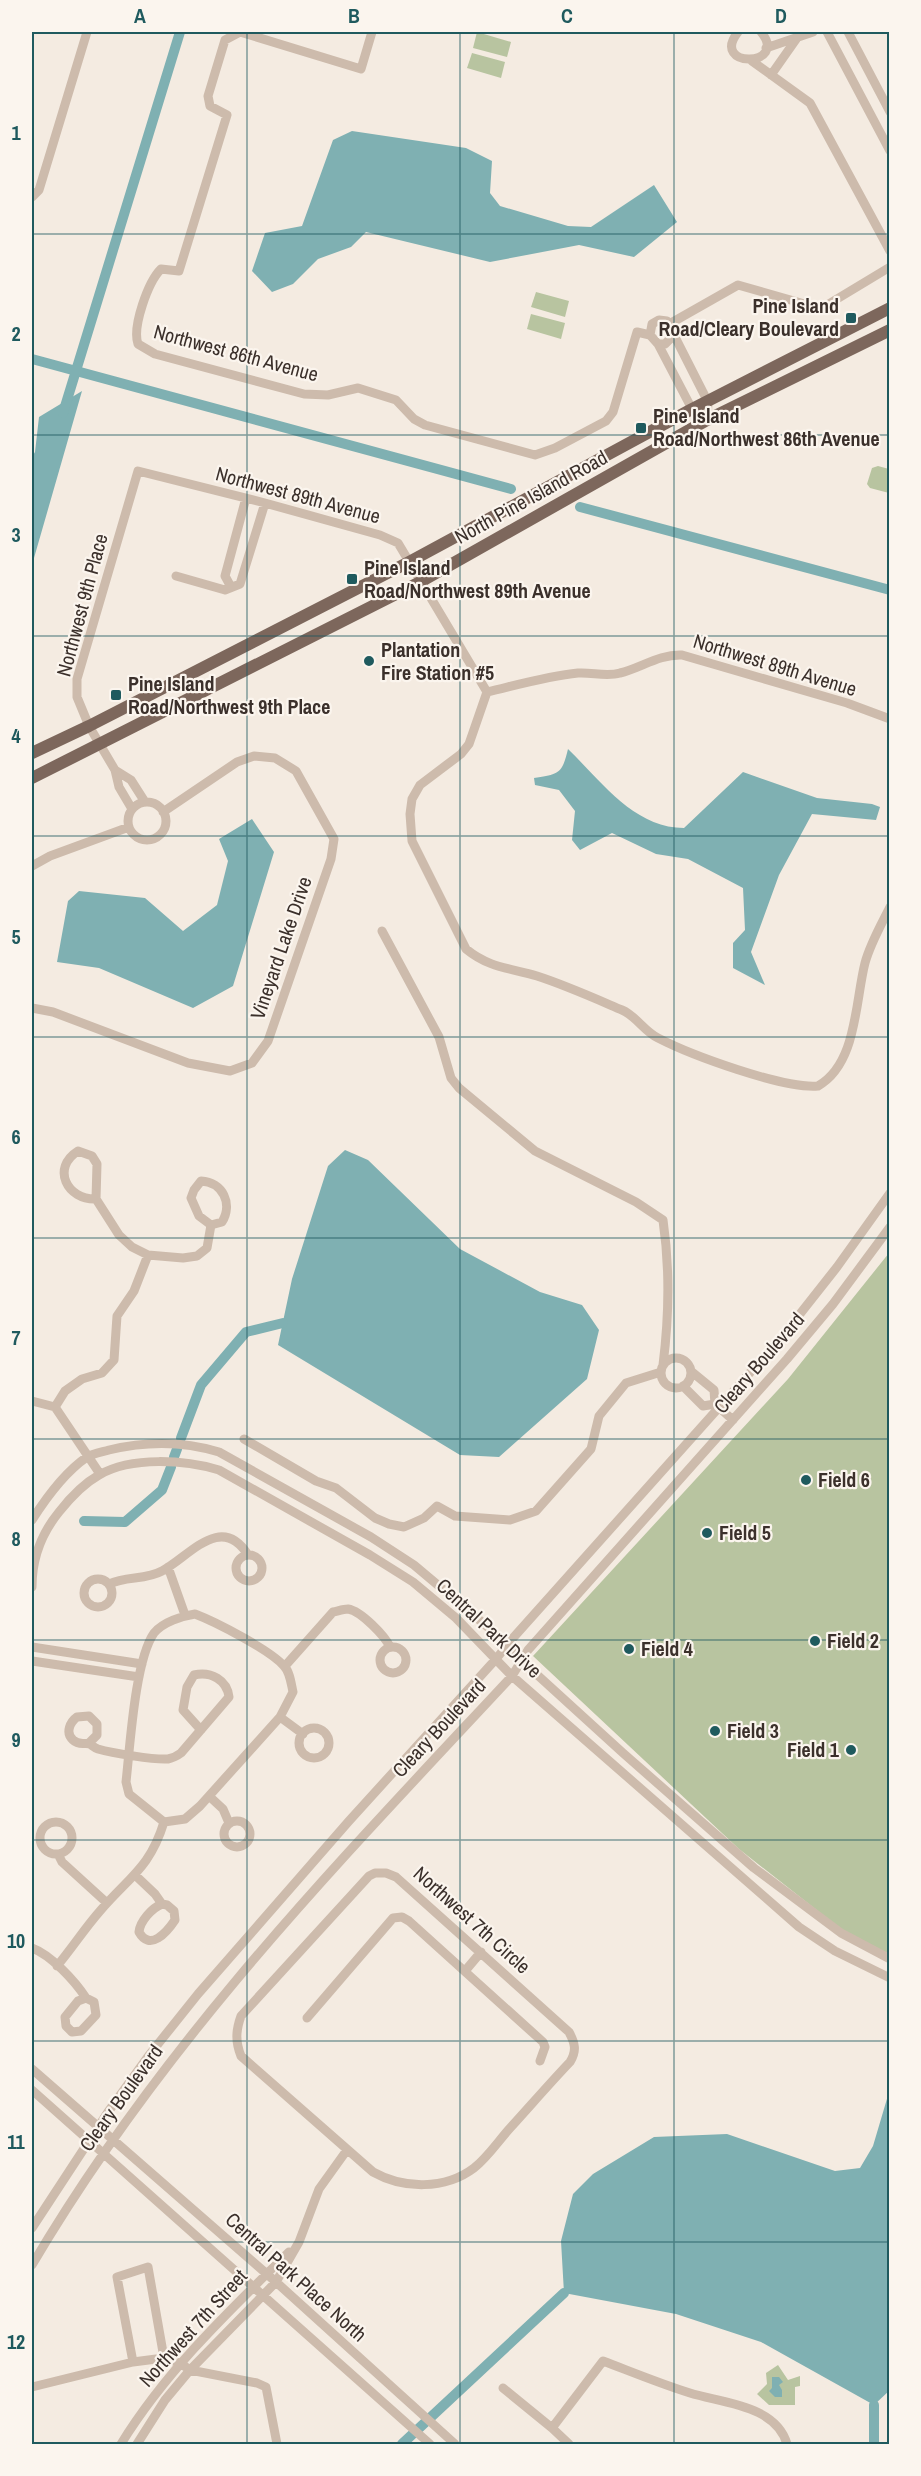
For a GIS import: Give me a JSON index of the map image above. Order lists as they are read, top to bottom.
{
  "streets": {
    "main road": ["North Pine Island Road"],
    "street": [
      "Northwest 86th Avenue",
      "Northwest 89th Avenue",
      "Northwest 9th Place",
      "Vineyard Lake Drive",
      "Cleary Boulevard",
      "Central Park Drive",
      "Northwest 7th Circle",
      "Central Park Place North",
      "Northwest 7th Street"
    ]
  },
  "crossings": [
    ["Northwest 89th Avenue", "North Pine Island Road"],
    ["Northwest 89th Avenue", "Northwest 9th Place"],
    ["North Pine Island Road", "Northwest 9th Place"],
    ["Cleary Boulevard", "Central Park Drive"],
    ["Cleary Boulevard", "Central Park Place North"],
    ["Northwest 7th Circle", "Northwest 7th Street"],
    ["Central Park Place North", "Northwest 7th Street"]
  ],
  "places": {
    "transit": [
      "Pine Island Road/Cleary Boulevard",
      "Pine Island Road/Northwest 86th Avenue",
      "Pine Island Road/Northwest 89th Avenue",
      "Pine Island Road/Northwest 9th Place"
    ],
    "other": [
      "Plantation Fire Station #5",
      "Field 6",
      "Field 5",
      "Field 2",
      "Field 4",
      "Field 3",
      "Field 1"
    ]
  },
  "grid": {
    "columns": [
      "A",
      "B",
      "C",
      "D"
    ],
    "rows": [
      "1",
      "2",
      "3",
      "4",
      "5",
      "6",
      "7",
      "8",
      "9",
      "10",
      "11",
      "12"
    ]
  }
}
